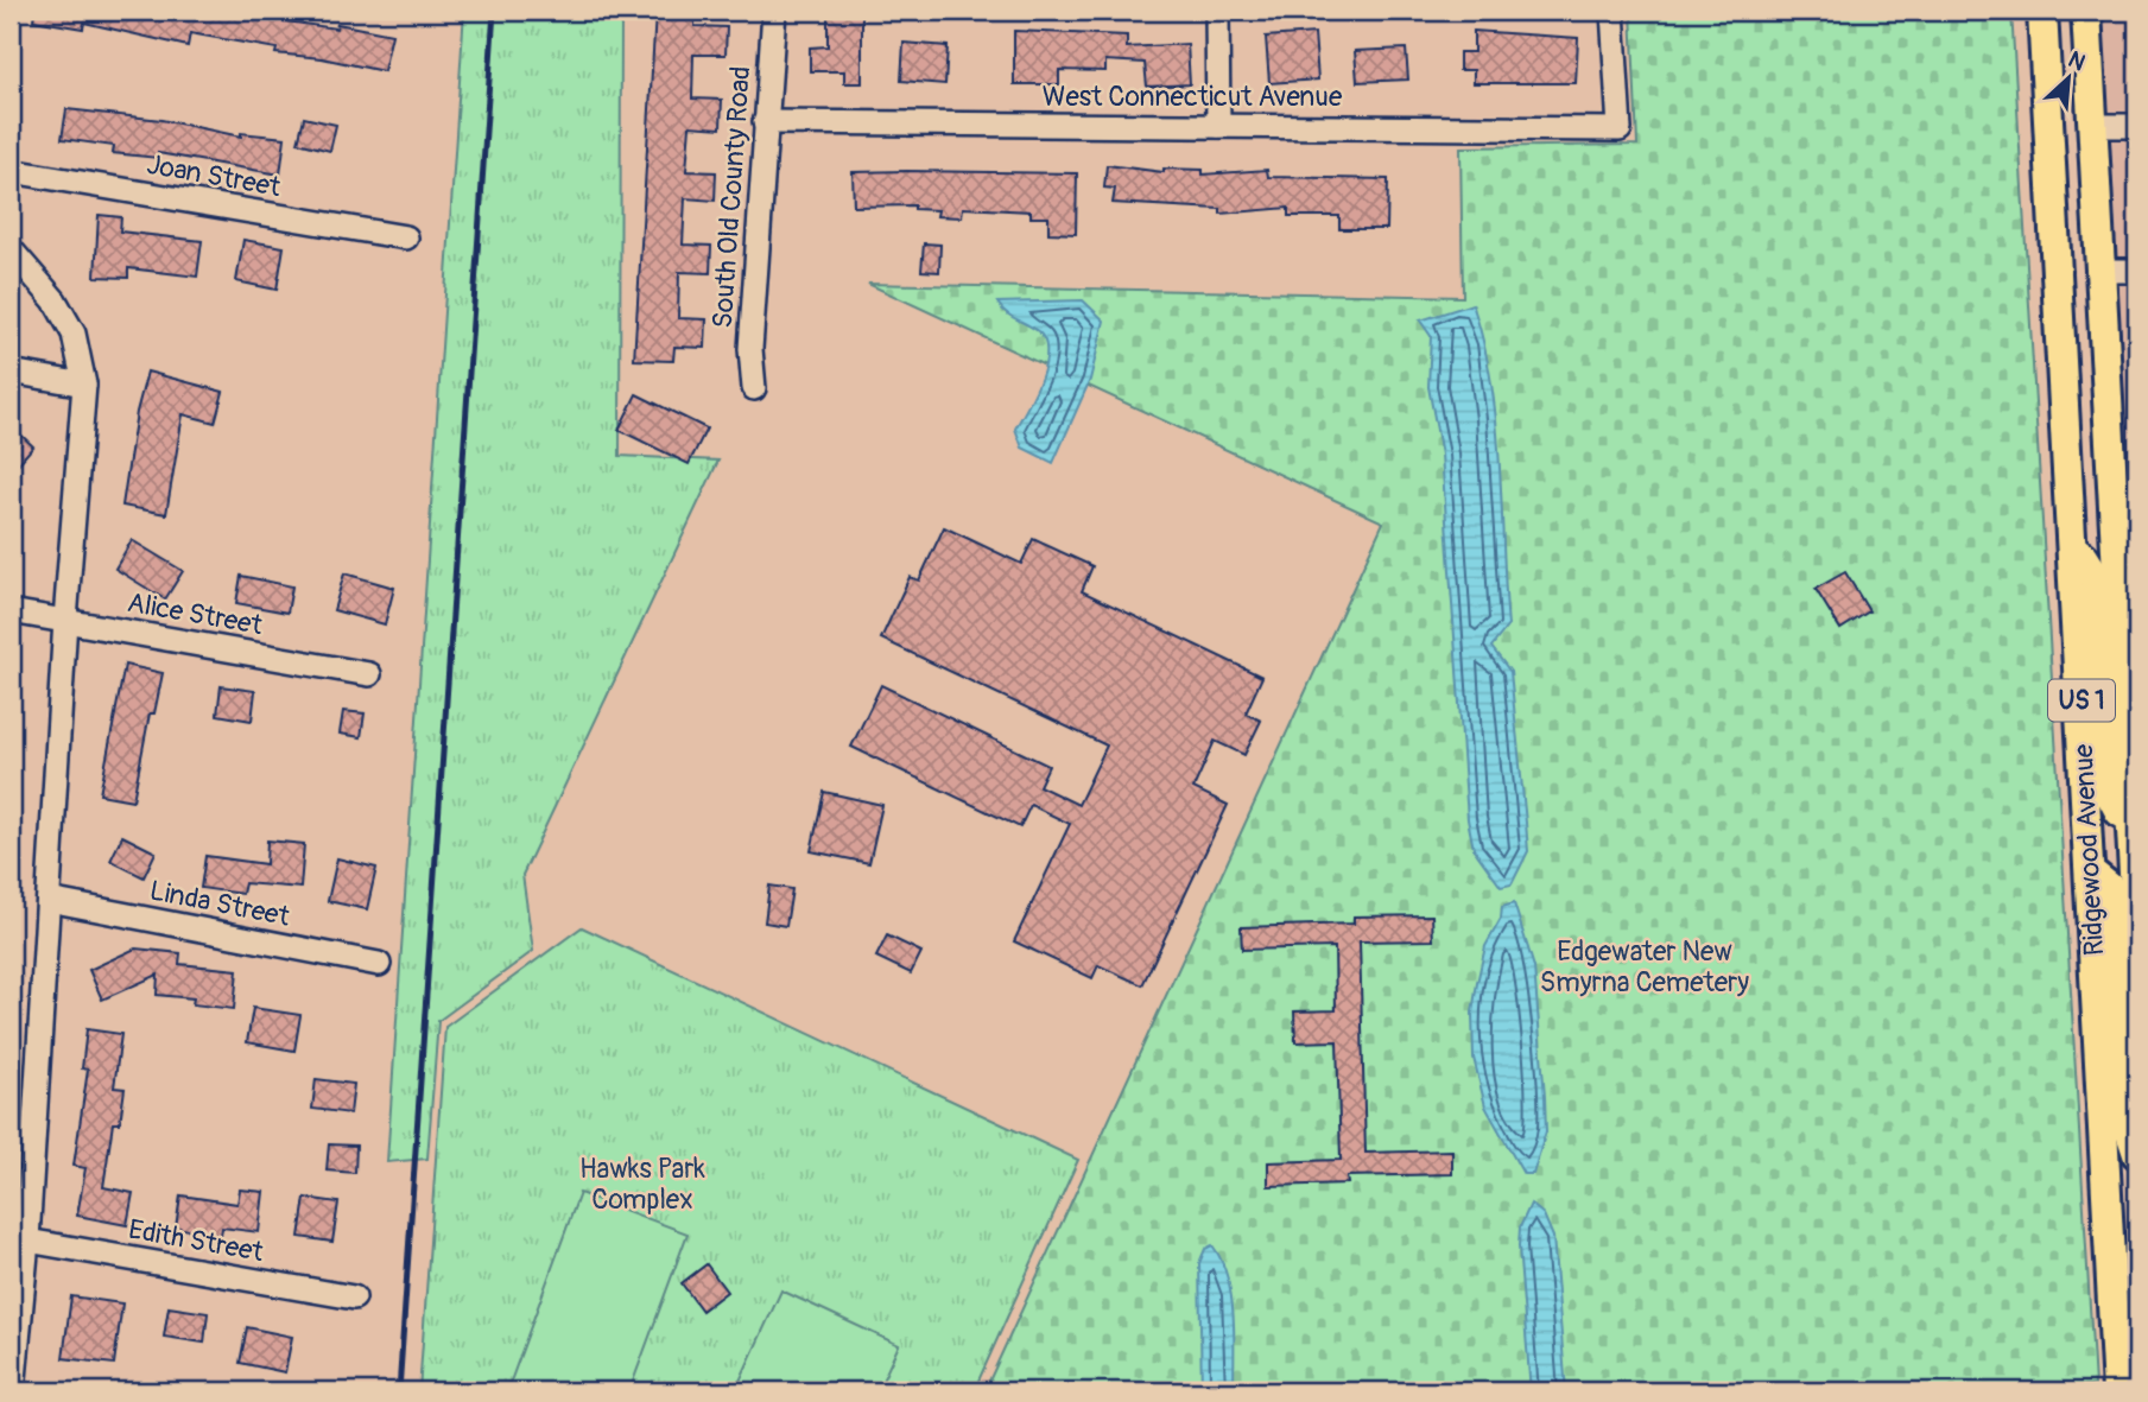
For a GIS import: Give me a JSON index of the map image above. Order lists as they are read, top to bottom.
{
  "streets": {
    "main road": ["US 1", "Ridgewood Avenue"],
    "street": [
      "West Connecticut Avenue",
      "Joan Street",
      "South Old County Road",
      "Alice Street",
      "Linda Street",
      "Edith Street"
    ]
  },
  "crossings": [
    ["West Connecticut Avenue", "South Old County Road"]
  ],
  "parks": ["Edgewater New Smyrna Cemetery", "Hawks Park Complex"],
  "north": "top right"
}
